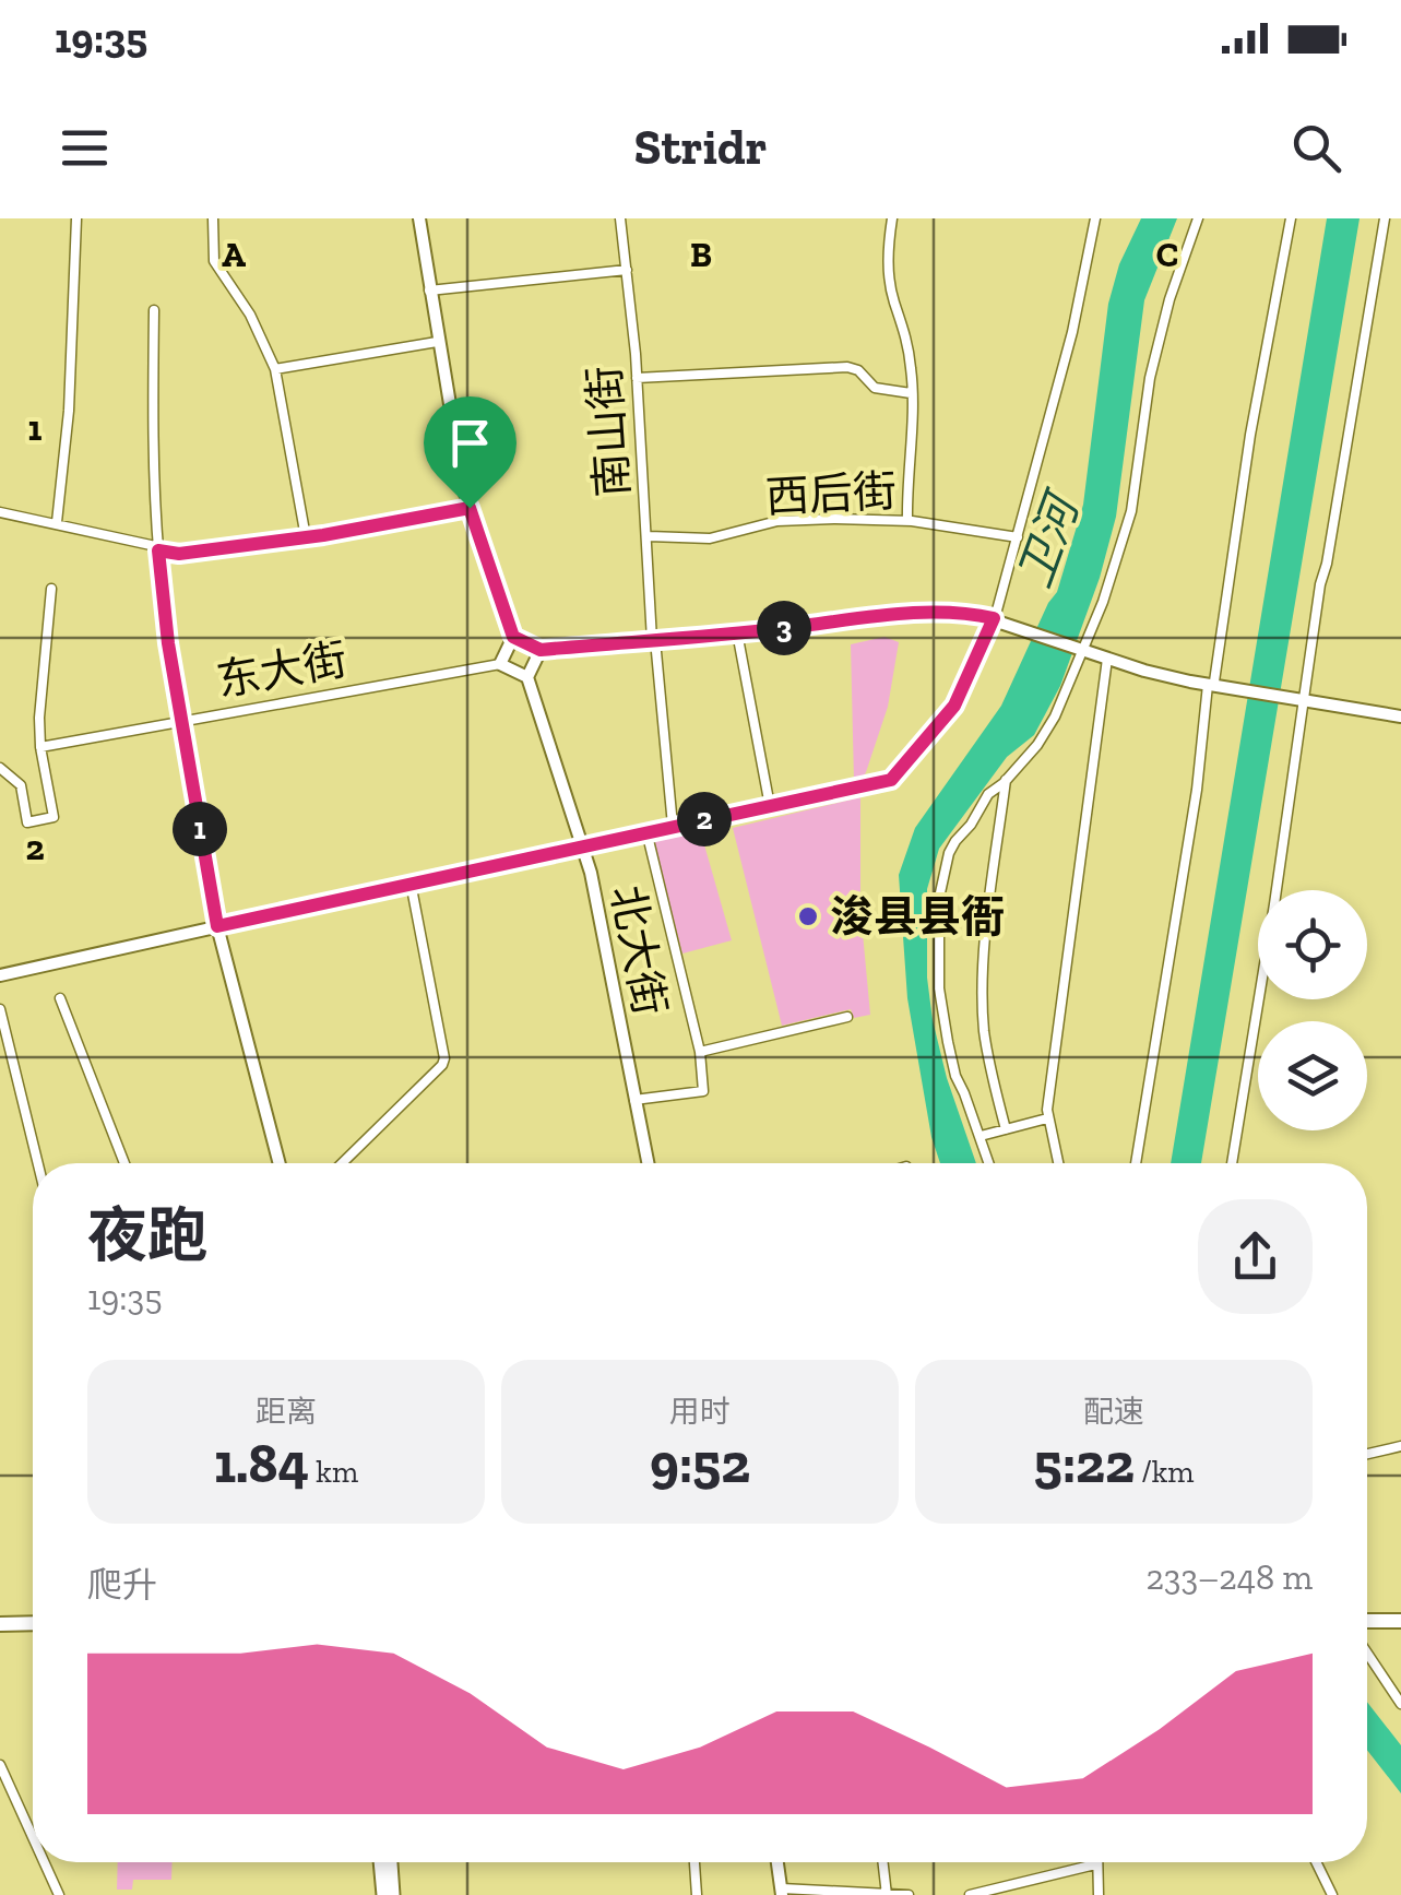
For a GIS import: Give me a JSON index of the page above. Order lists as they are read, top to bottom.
{
  "streets": {
    "street": [
      "南山街",
      "西后街",
      "东大街",
      "北大街"
    ]
  },
  "crossings": [
    ["南山街", "西后街"]
  ],
  "water": ["卫河"],
  "places": ["浚县县衙"],
  "page": {
    "status": "19:35",
    "header": "Stridr",
    "pins": ["3", "2", "1"],
    "heading": ["夜跑", "19:35"],
    "stats": [
      ["距离", "1.84 km"],
      ["用时", "9:52"],
      ["配速", "5:22 /km"]
    ],
    "chart": ["爬升", "233–248 m"]
  },
  "grid": {
    "columns": ["A", "B", "C"],
    "rows": ["1", "2"]
  }
}
